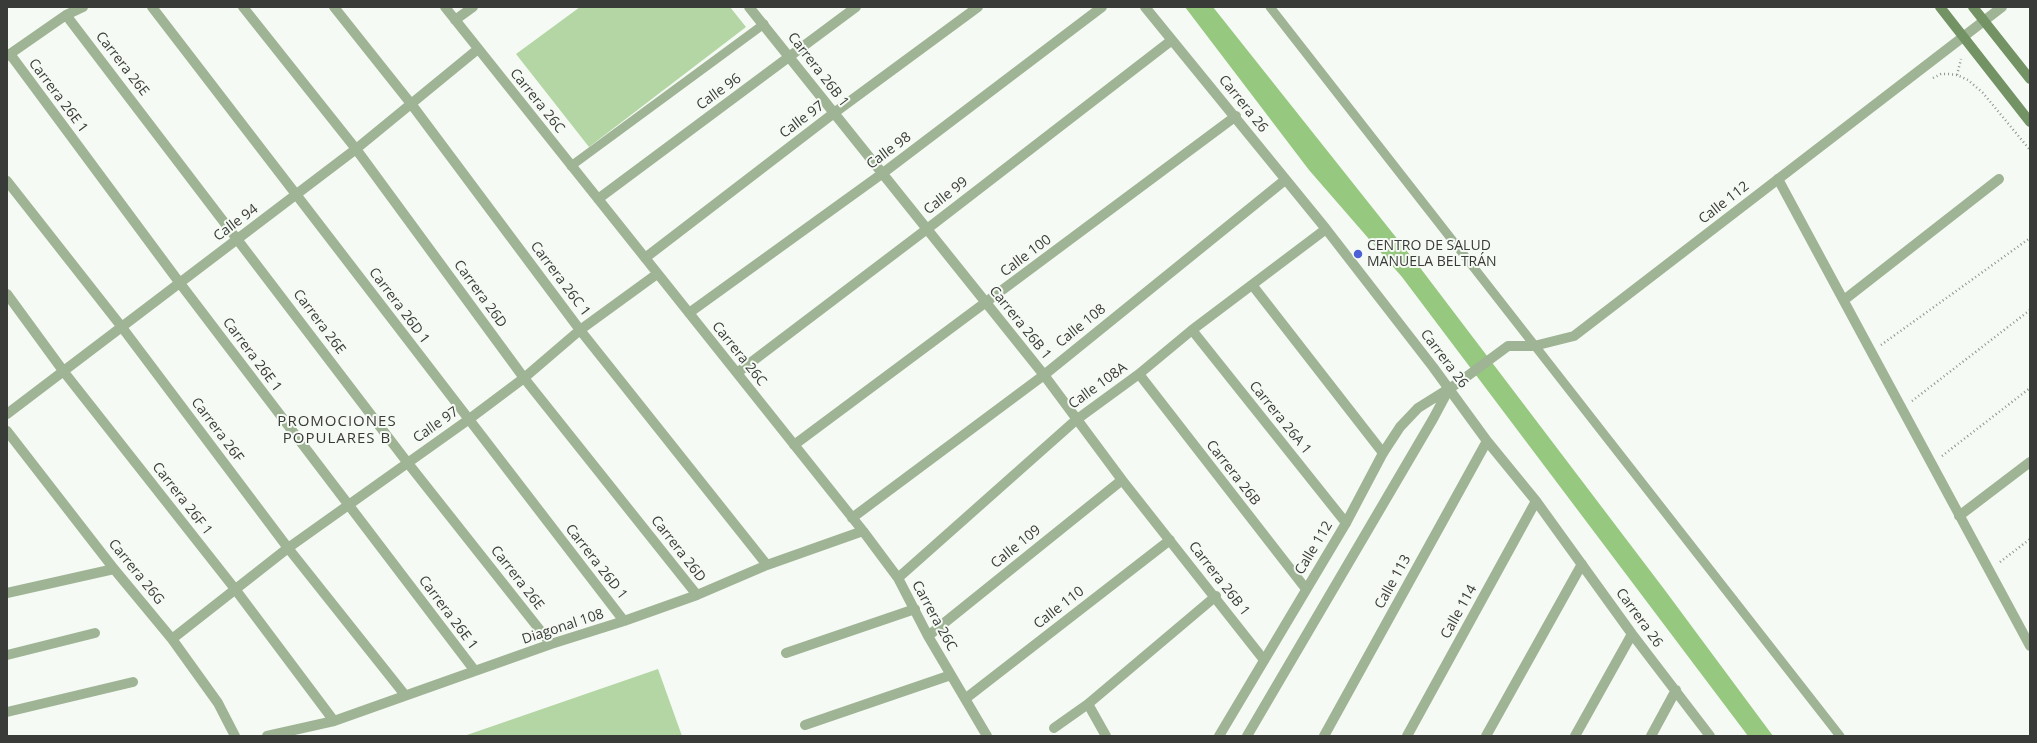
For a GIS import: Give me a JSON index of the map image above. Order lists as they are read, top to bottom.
{
  "streets": {
    "street": [
      "Carrera 26E",
      "Carrera 26B 1",
      "Calle 96",
      "Carrera 26E 1",
      "Carrera 26C",
      "Carrera 26",
      "Calle 97",
      "Calle 98",
      "Calle 99",
      "Calle 112",
      "Calle 94",
      "Calle 100",
      "Carrera 26C 1",
      "Carrera 26D",
      "Carrera 26D 1",
      "Calle 108",
      "Calle 108A",
      "Carrera 26A 1",
      "Carrera 26F",
      "Carrera 26B",
      "Carrera 26F 1",
      "Calle 109",
      "Carrera 26G",
      "Calle 113",
      "Calle 110",
      "Calle 114",
      "Diagonal 108"
    ]
  },
  "crossings": [
    ["Carrera 26E", "Calle 97"],
    ["Carrera 26E", "Calle 94"],
    ["Carrera 26E", "Diagonal 108"],
    ["Carrera 26B 1", "Calle 96"],
    ["Carrera 26B 1", "Calle 97"],
    ["Carrera 26B 1", "Calle 98"],
    ["Carrera 26B 1", "Calle 99"],
    ["Carrera 26B 1", "Calle 112"],
    ["Carrera 26B 1", "Calle 100"],
    ["Carrera 26B 1", "Calle 108"],
    ["Carrera 26B 1", "Calle 108A"],
    ["Carrera 26B 1", "Calle 109"],
    ["Carrera 26B 1", "Calle 110"],
    ["Calle 96", "Carrera 26C"],
    ["Carrera 26E 1", "Calle 97"],
    ["Carrera 26E 1", "Calle 94"],
    ["Carrera 26E 1", "Diagonal 108"],
    ["Carrera 26C", "Calle 97"],
    ["Carrera 26C", "Calle 98"],
    ["Carrera 26C", "Calle 99"],
    ["Carrera 26C", "Calle 94"],
    ["Carrera 26C", "Calle 100"],
    ["Carrera 26C", "Calle 108"],
    ["Carrera 26C", "Calle 108A"],
    ["Carrera 26C", "Calle 109"],
    ["Carrera 26C", "Calle 110"],
    ["Carrera 26C", "Diagonal 108"],
    ["Carrera 26", "Calle 99"],
    ["Carrera 26", "Calle 112"],
    ["Carrera 26", "Calle 100"],
    ["Carrera 26", "Calle 108"],
    ["Carrera 26", "Calle 108A"],
    ["Carrera 26", "Calle 113"],
    ["Carrera 26", "Calle 114"],
    ["Calle 97", "Carrera 26C 1"],
    ["Calle 97", "Carrera 26D"],
    ["Calle 97", "Carrera 26D 1"],
    ["Calle 97", "Carrera 26F"],
    ["Calle 97", "Carrera 26F 1"],
    ["Calle 97", "Carrera 26G"],
    ["Calle 112", "Carrera 26A 1"],
    ["Calle 112", "Carrera 26B"],
    ["Calle 94", "Carrera 26C 1"],
    ["Calle 94", "Carrera 26D"],
    ["Calle 94", "Carrera 26D 1"],
    ["Calle 94", "Carrera 26F"],
    ["Calle 94", "Carrera 26F 1"],
    ["Carrera 26C 1", "Diagonal 108"],
    ["Carrera 26D", "Diagonal 108"],
    ["Carrera 26D 1", "Diagonal 108"],
    ["Calle 108A", "Carrera 26A 1"],
    ["Calle 108A", "Carrera 26B"],
    ["Carrera 26F", "Diagonal 108"],
    ["Carrera 26F 1", "Diagonal 108"]
  ],
  "districts": ["PROMOCIONES POPULARES B"],
  "places": ["CENTRO DE SALUD MANUELA BELTRÁN"]
}
